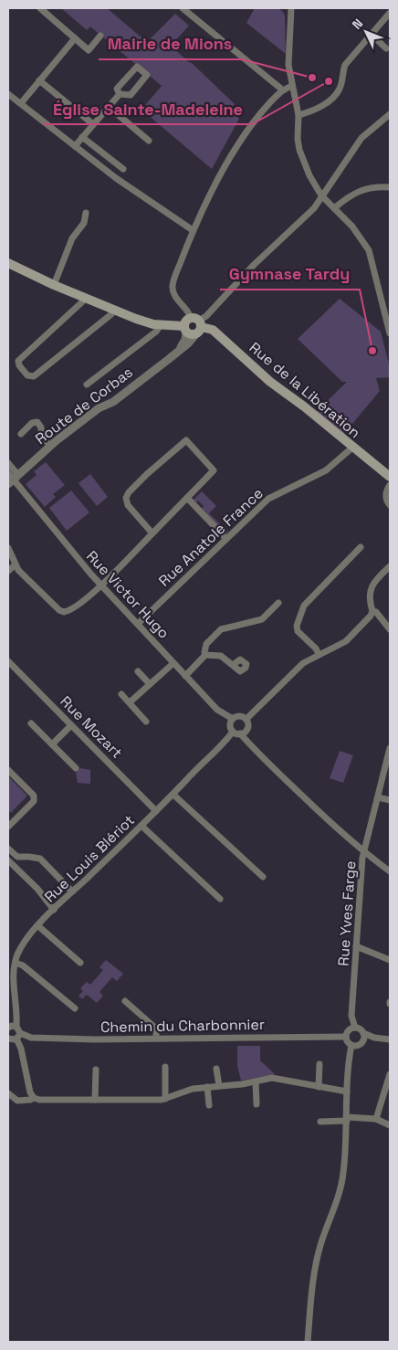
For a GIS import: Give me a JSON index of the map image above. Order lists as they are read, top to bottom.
{
  "streets": {
    "main road": ["Rue de la Libération"],
    "street": [
      "Route de Corbas",
      "Rue Anatole France",
      "Rue Victor Hugo",
      "Rue Mozart",
      "Rue Louis Blériot",
      "Rue Yves Farge",
      "Chemin du Charbonnier"
    ]
  },
  "crossings": [
    ["Rue de la Libération", "Route de Corbas"],
    ["Rue de la Libération", "Rue Anatole France"],
    ["Route de Corbas", "Rue Victor Hugo"],
    ["Rue Anatole France", "Rue Victor Hugo"],
    ["Rue Victor Hugo", "Rue Louis Blériot"],
    ["Rue Mozart", "Rue Louis Blériot"],
    ["Rue Louis Blériot", "Chemin du Charbonnier"],
    ["Rue Yves Farge", "Chemin du Charbonnier"]
  ],
  "places": ["Mairie de Mions", "Église Sainte-Madeleine", "Gymnase Tardy"],
  "north": "top left"
}
